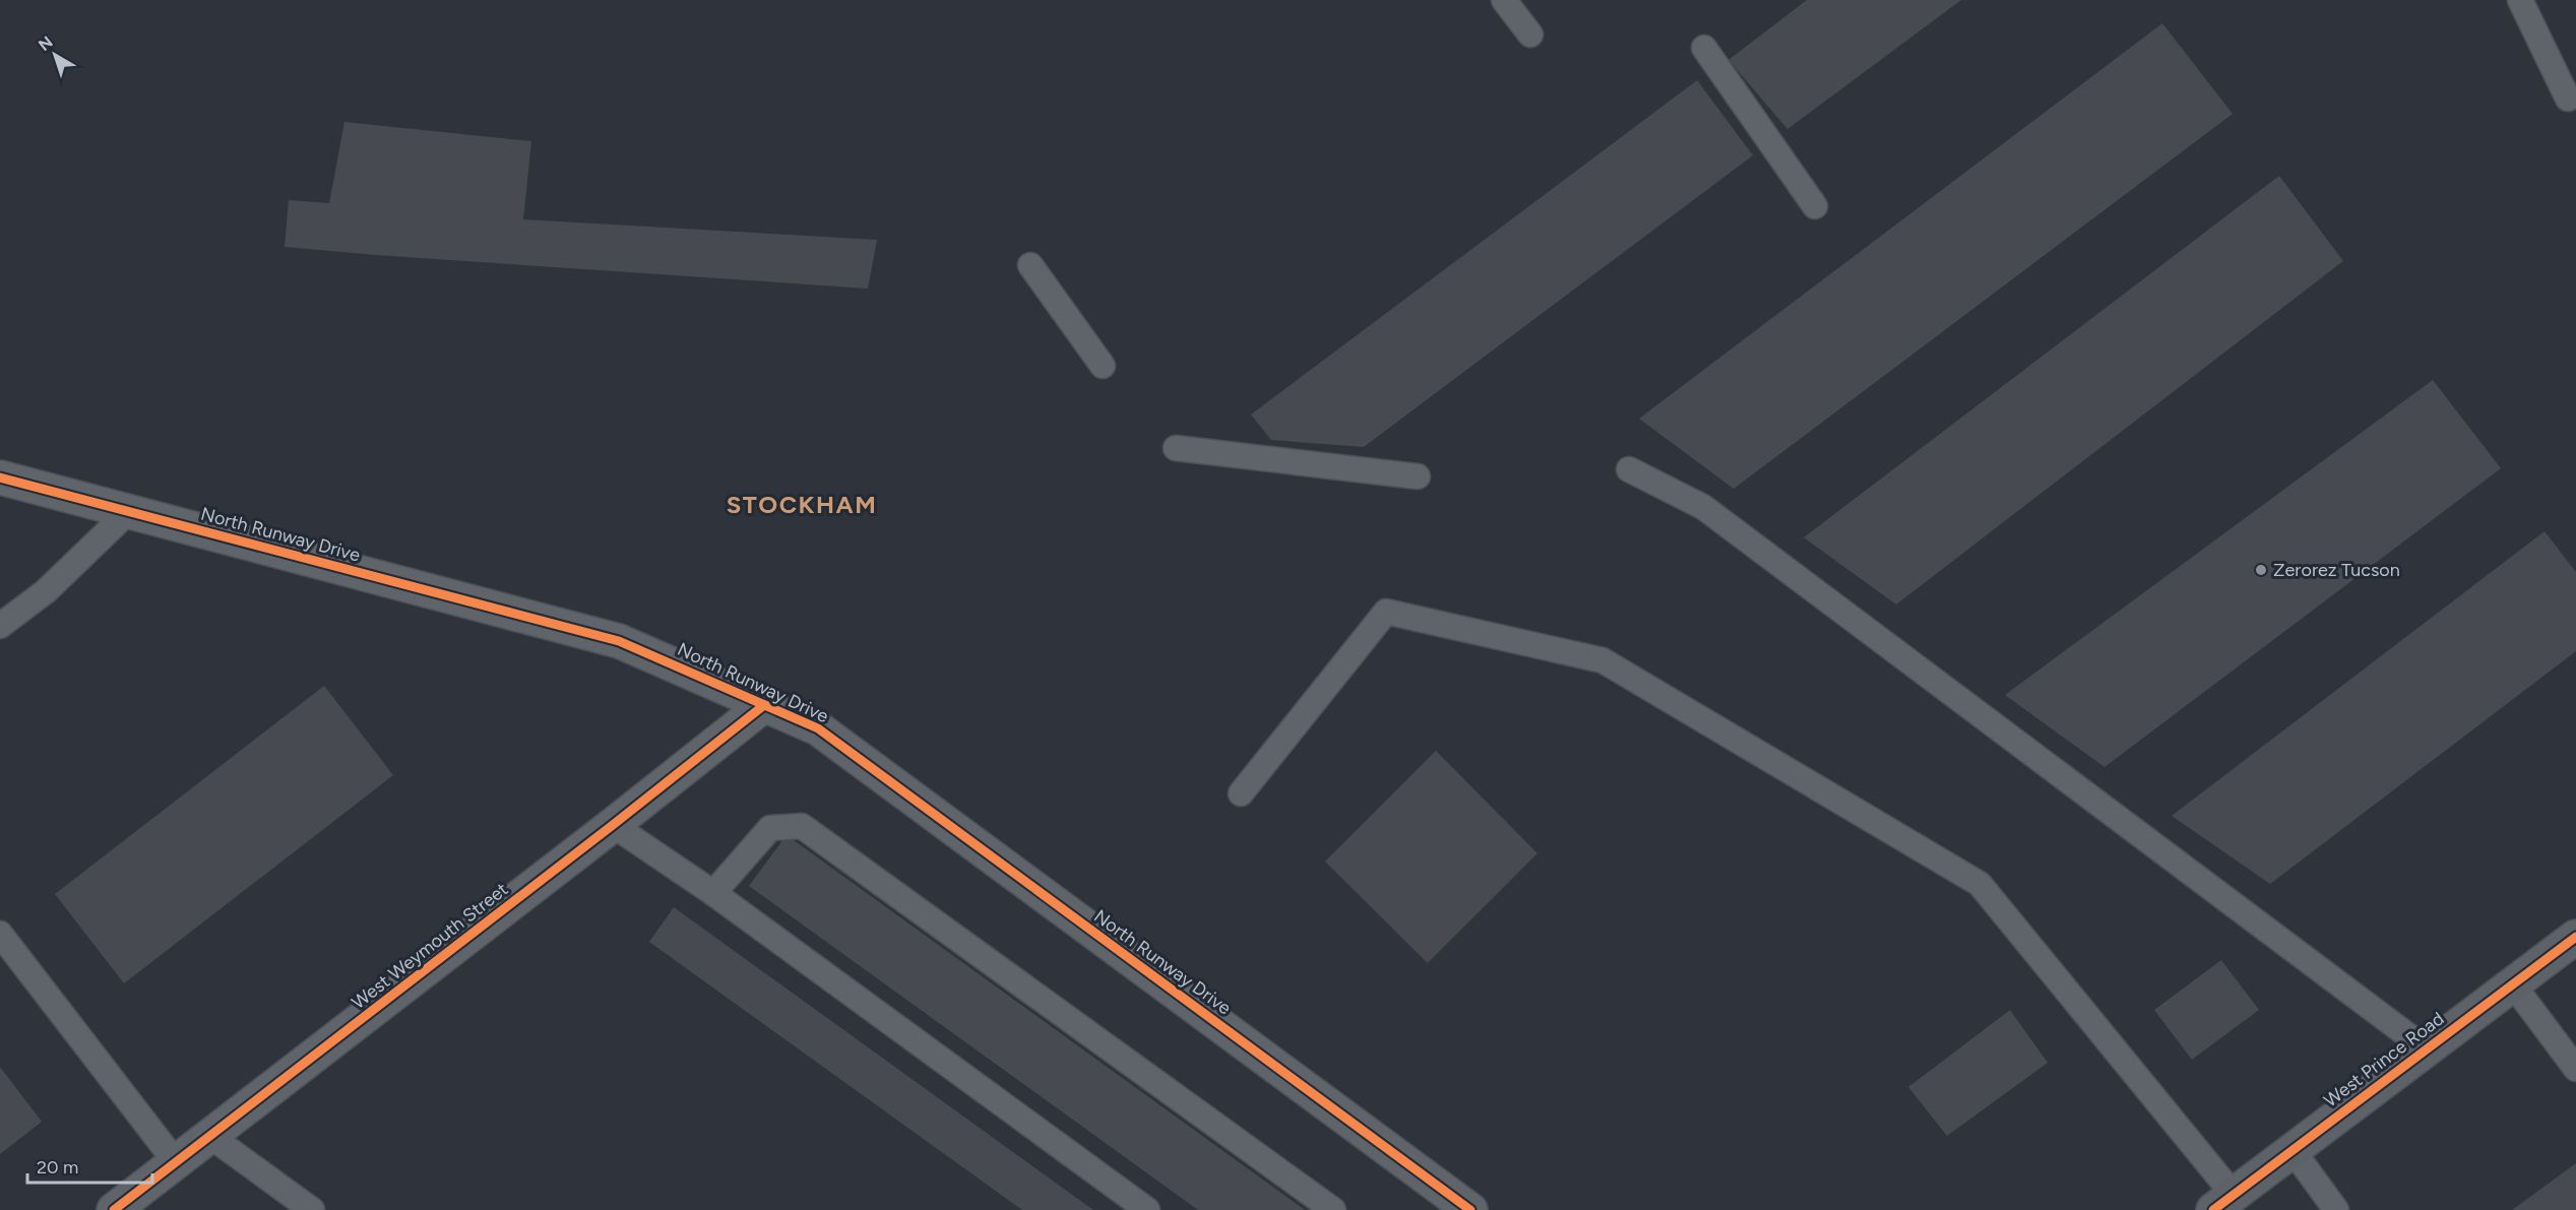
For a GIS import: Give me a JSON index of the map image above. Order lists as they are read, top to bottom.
{
  "streets": {
    "main road": ["West Prince Road"],
    "street": ["North Runway Drive", "West Weymouth Street"]
  },
  "crossings": [
    ["North Runway Drive", "West Weymouth Street"]
  ],
  "districts": ["STOCKHAM"],
  "places": ["Zerorez Tucson"],
  "scale_bar": "20 m",
  "north": "top left"
}
